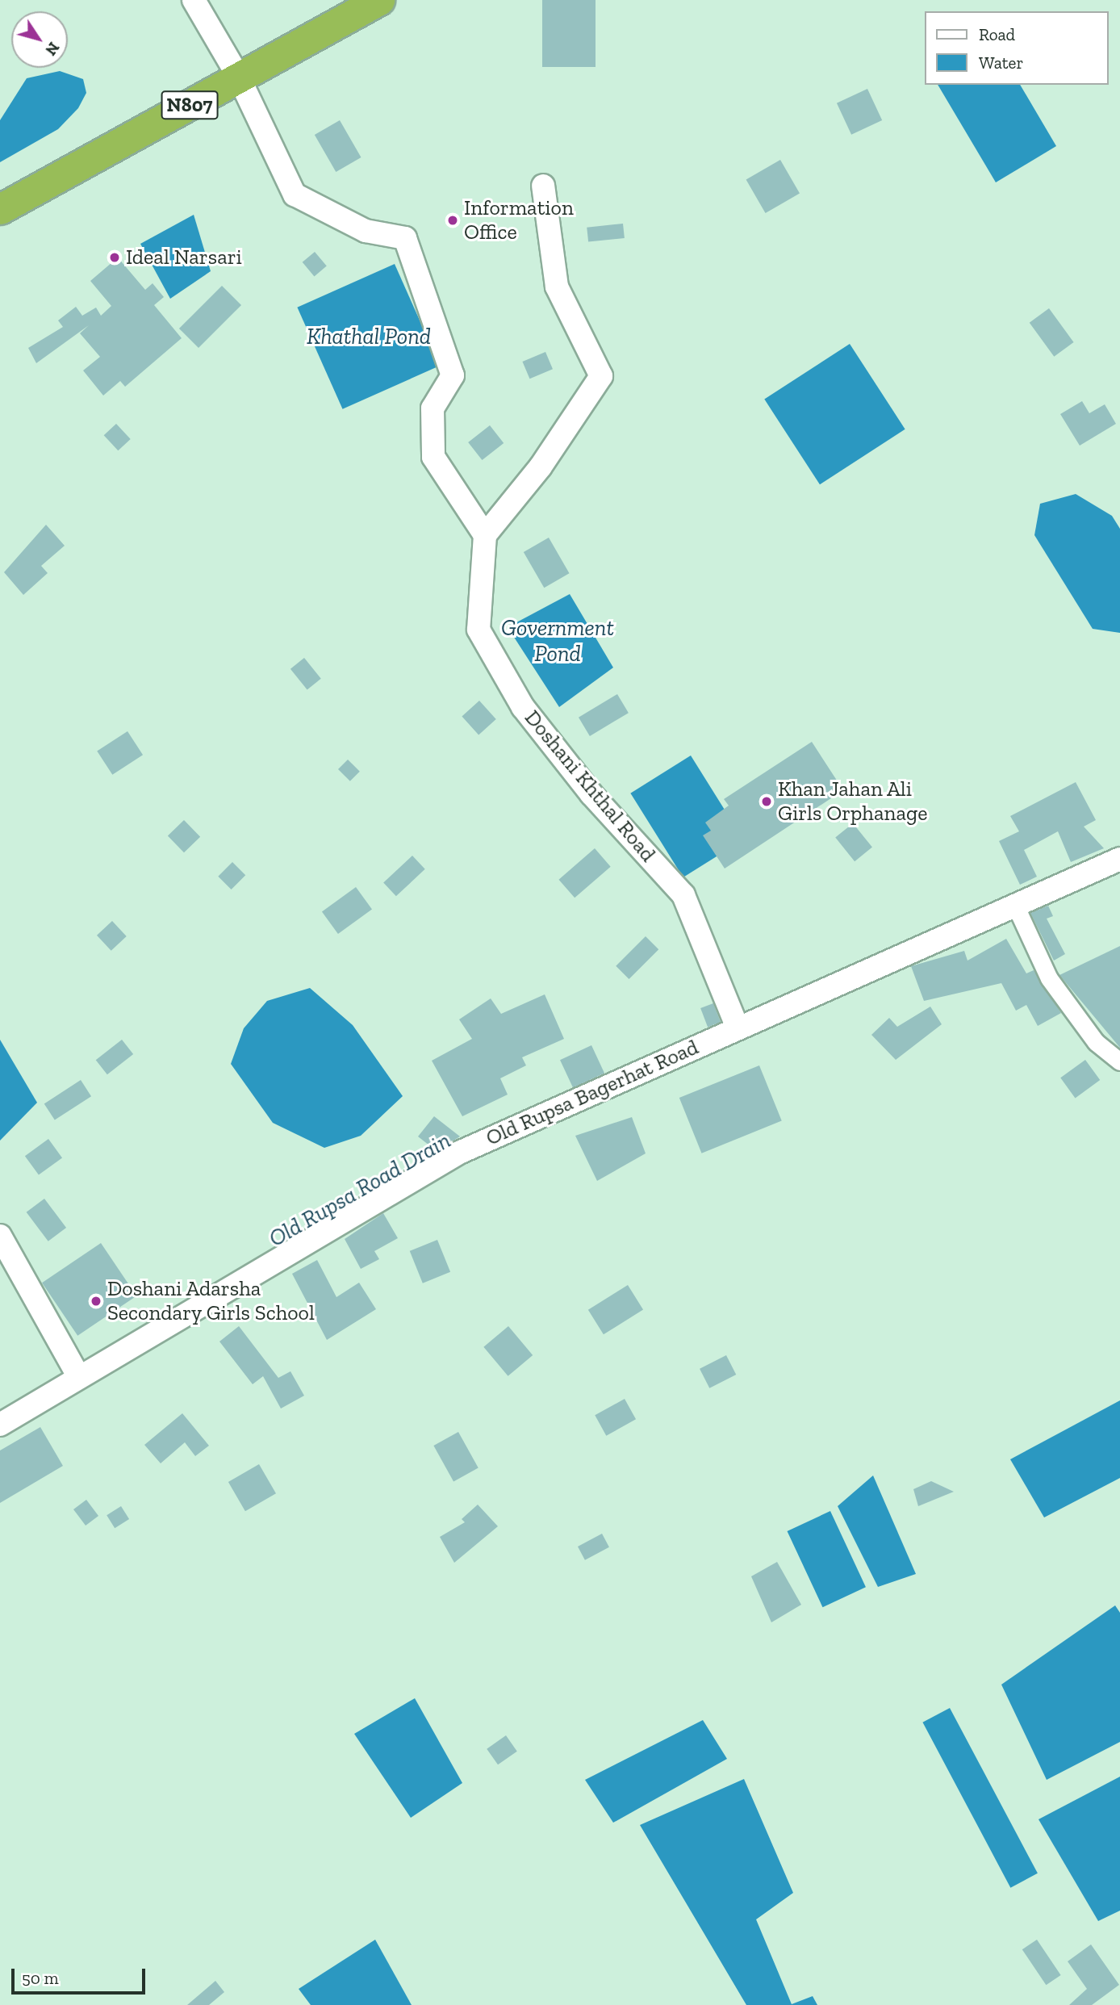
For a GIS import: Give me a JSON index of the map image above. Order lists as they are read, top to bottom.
{
  "streets": {
    "highway": ["N807"],
    "street": ["Doshani Khthal Road", "Old Rupsa Bagerhat Road"]
  },
  "crossings": [
    ["Doshani Khthal Road", "Old Rupsa Bagerhat Road"]
  ],
  "water": ["Khathal Pond", "Government Pond", "Old Rupsa Road Drain"],
  "places": [
    "Information Office",
    "Ideal Narsari",
    "Khan Jahan Ali Girls Orphanage",
    "Doshani Adarsha Secondary Girls School"
  ],
  "legend": ["Road", "Water"],
  "scale_bar": "50 m",
  "north": "bottom right"
}
